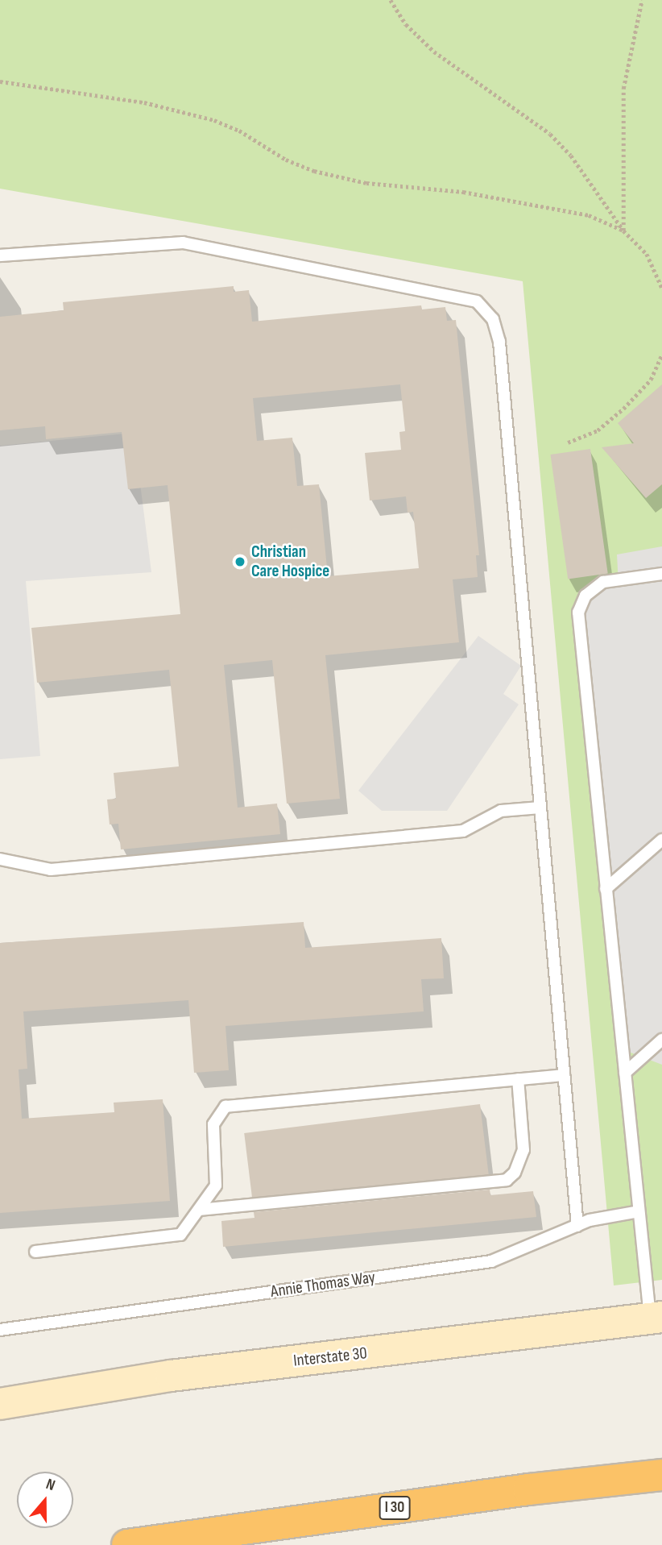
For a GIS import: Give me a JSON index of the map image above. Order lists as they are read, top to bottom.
{
  "streets": {
    "highway": ["I 30"],
    "main road": ["Interstate 30"],
    "lane": ["Annie Thomas Way"]
  },
  "places": ["Christian Care Hospice"],
  "north": "top"
}
